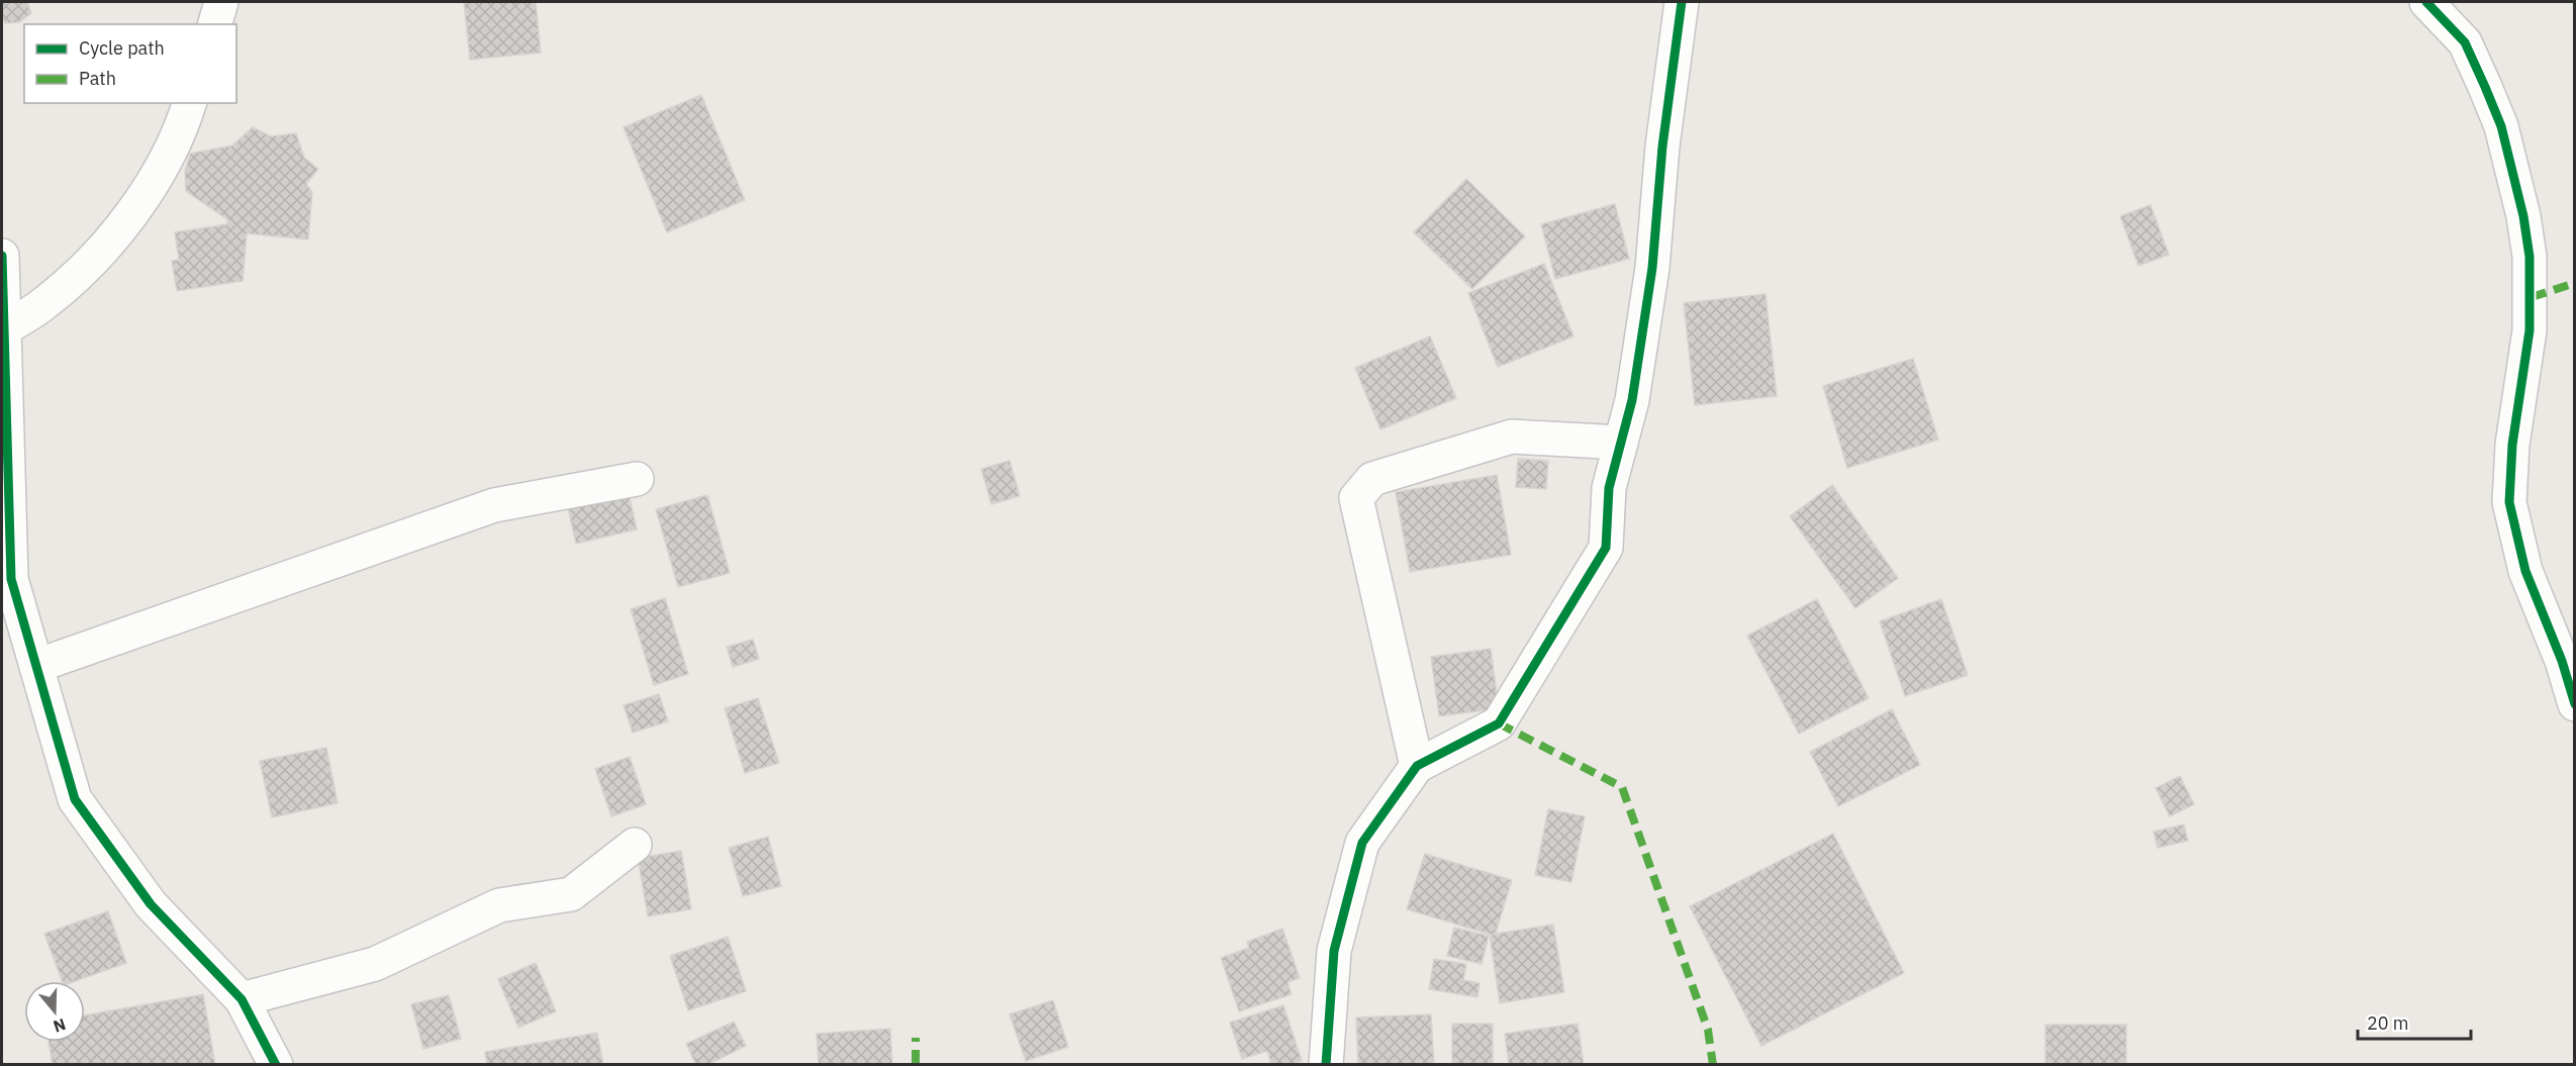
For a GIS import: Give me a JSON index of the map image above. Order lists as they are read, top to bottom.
{
  "legend": ["Cycle path", "Path"],
  "scale_bar": "20 m",
  "north": "bottom"
}
